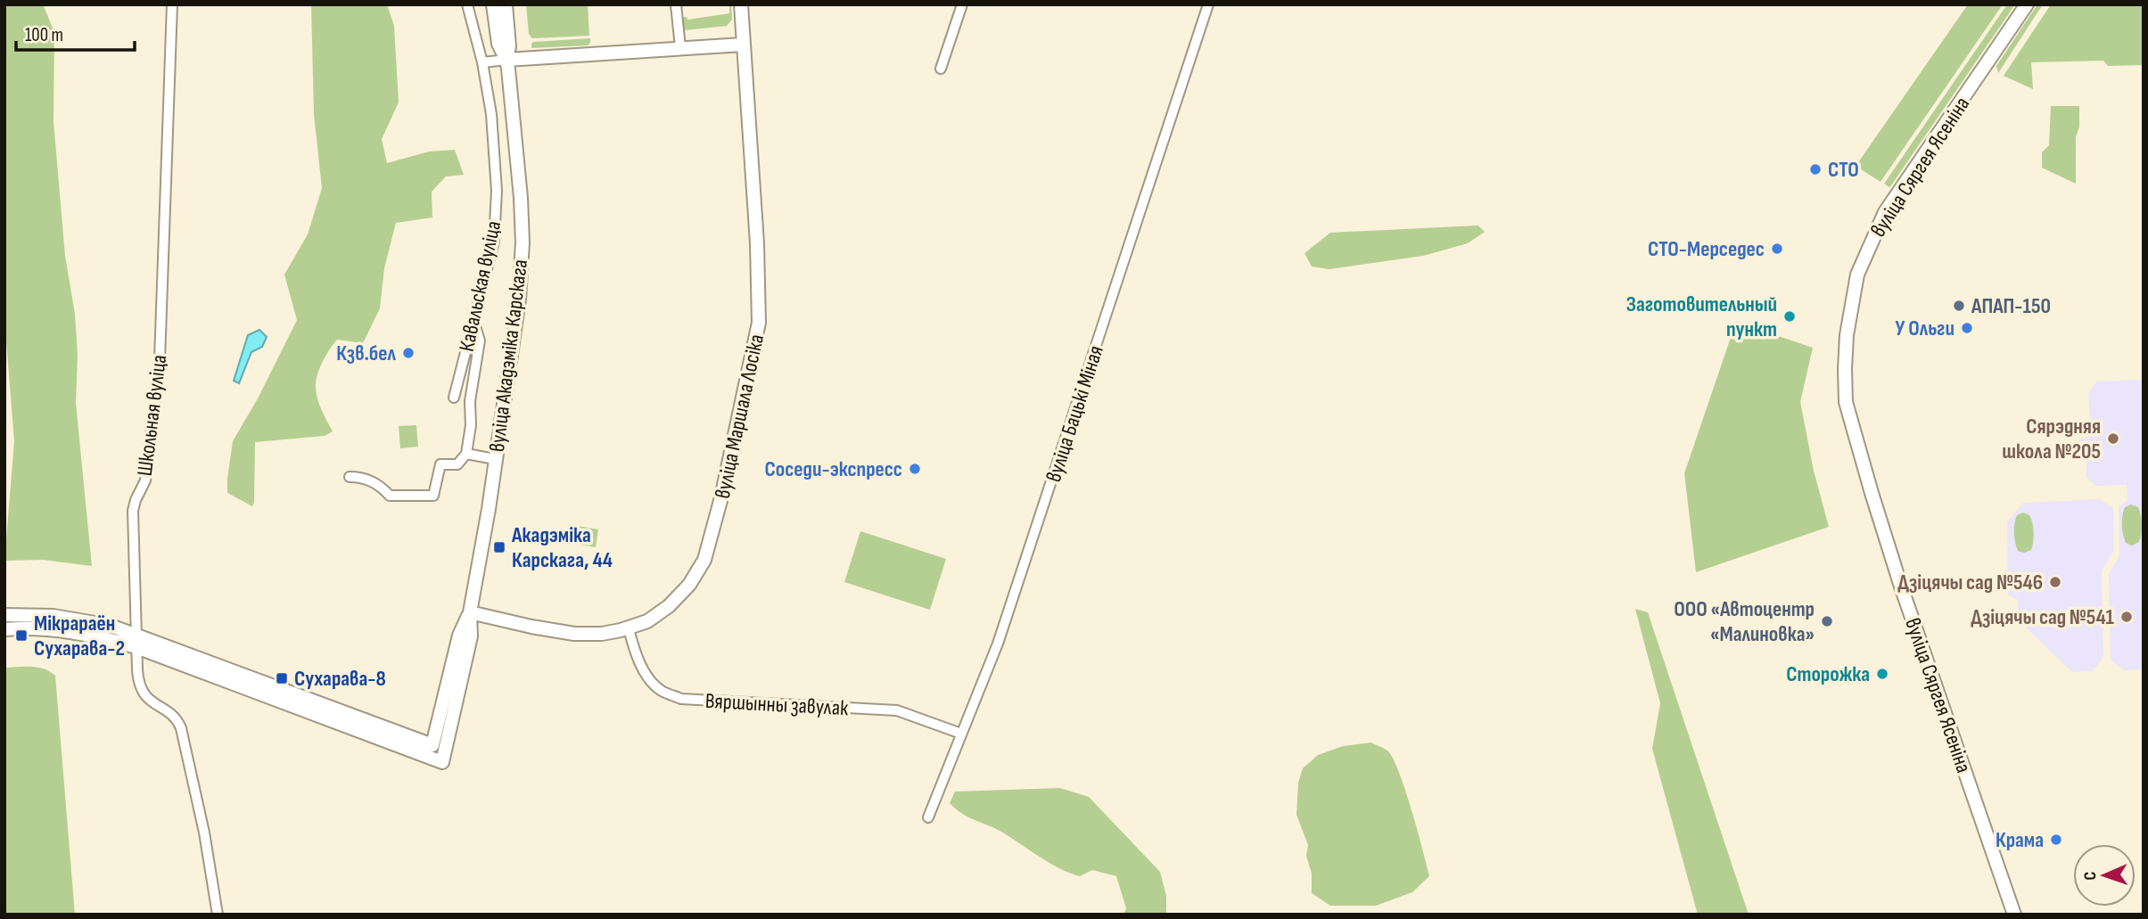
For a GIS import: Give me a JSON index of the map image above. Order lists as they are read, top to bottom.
{
  "streets": {
    "main road": ["вуліца Сяргея Ясеніна", "вуліца Акадэміка Карскага", "вуліца Маршала Лосіка"],
    "street": [
      "Кавальская вуліца",
      "вуліца Бацькі Міная",
      "Школьная вуліца",
      "Вяршынны завулак"
    ]
  },
  "crossings": [
    ["вуліца Акадэміка Карскага", "вуліца Маршала Лосіка"],
    ["вуліца Бацькі Міная", "Вяршынны завулак"],
    ["вуліца Маршала Лосіка", "Вяршынны завулак"]
  ],
  "places": {
    "other": [
      "СТО",
      "СТО-Мерседес",
      "АПАП-150",
      "Заготовительный пункт",
      "У Ольги",
      "Кзв.бел",
      "Сярэдняя школа №205",
      "Соседи-экспресс",
      "Дзіцячы сад №546",
      "Дзіцячы сад №541",
      "ООО «Автоцентр «Малиновка»",
      "Сторожка",
      "Крама"
    ],
    "transit": ["Акадэміка Карскага, 44", "Мікрараён Сухарава-2", "Сухарава-8"]
  },
  "scale_bar": "100 m",
  "north": "left"
}
